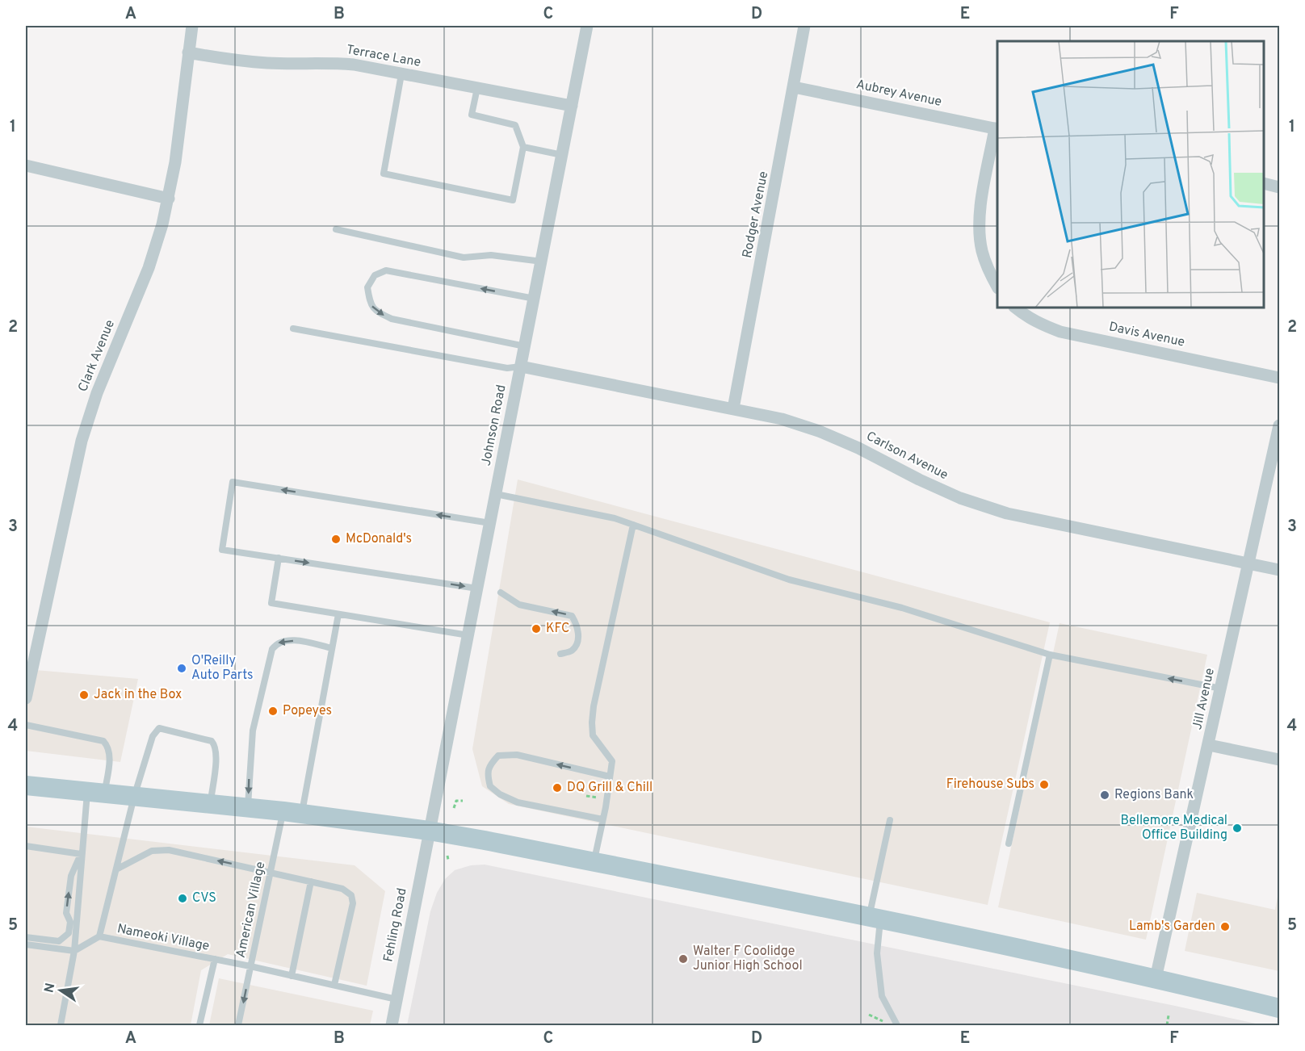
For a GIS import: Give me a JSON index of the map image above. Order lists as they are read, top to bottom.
{
  "streets": {
    "street": [
      "Terrace Lane",
      "Aubrey Avenue",
      "Rodger Avenue",
      "Davis Avenue",
      "Clark Avenue",
      "Johnson Road",
      "Carlson Avenue",
      "Jill Avenue",
      "Fehling Road"
    ],
    "lane": ["American Village", "Nameoki Village"]
  },
  "crossings": [
    ["Terrace Lane", "Clark Avenue"],
    ["Terrace Lane", "Johnson Road"],
    ["Aubrey Avenue", "Rodger Avenue"],
    ["Rodger Avenue", "Carlson Avenue"],
    ["Johnson Road", "Carlson Avenue"],
    ["Johnson Road", "Fehling Road"],
    ["Carlson Avenue", "Jill Avenue"],
    ["American Village", "Nameoki Village"]
  ],
  "places": [
    "McDonald's",
    "KFC",
    "O'Reilly Auto Parts",
    "Jack in the Box",
    "Popeyes",
    "Firehouse Subs",
    "DQ Grill & Chill",
    "Regions Bank",
    "Bellemore Medical Office Building",
    "CVS",
    "Lamb's Garden",
    "Walter F Coolidge Junior High School"
  ],
  "north": "left",
  "grid": {
    "columns": [
      "A",
      "B",
      "C",
      "D",
      "E",
      "F"
    ],
    "rows": [
      "1",
      "2",
      "3",
      "4",
      "5"
    ]
  }
}
